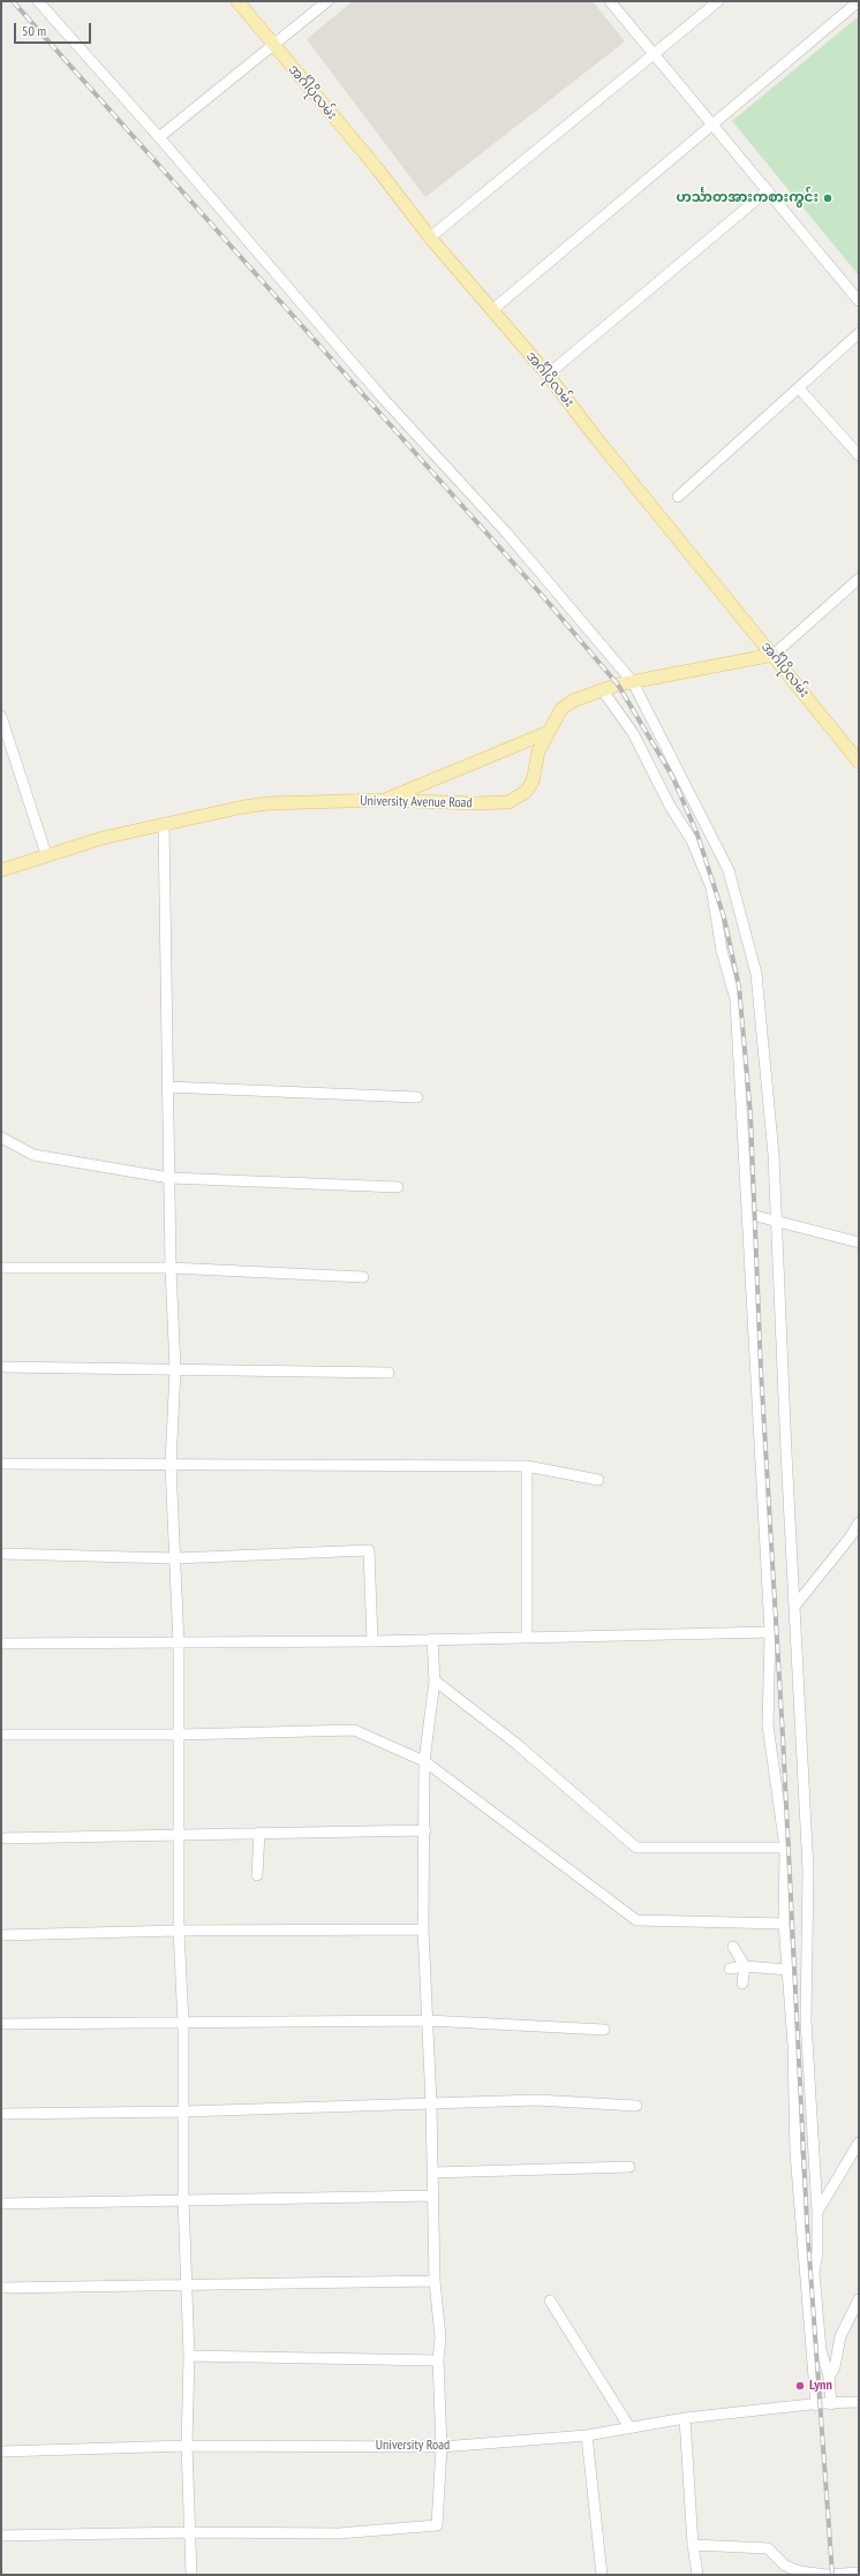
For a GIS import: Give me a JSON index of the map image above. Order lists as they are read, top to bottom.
{
  "streets": {
    "main road": ["အင်္ဂါပိုလမ်း", "University Avenue Road"],
    "street": ["University Road"]
  },
  "crossings": [
    ["အင်္ဂါပိုလမ်း", "University Avenue Road"]
  ],
  "places": ["ဟင်္သာတအားကစားကွင်း", "Lynn"],
  "scale_bar": "50 m"
}
